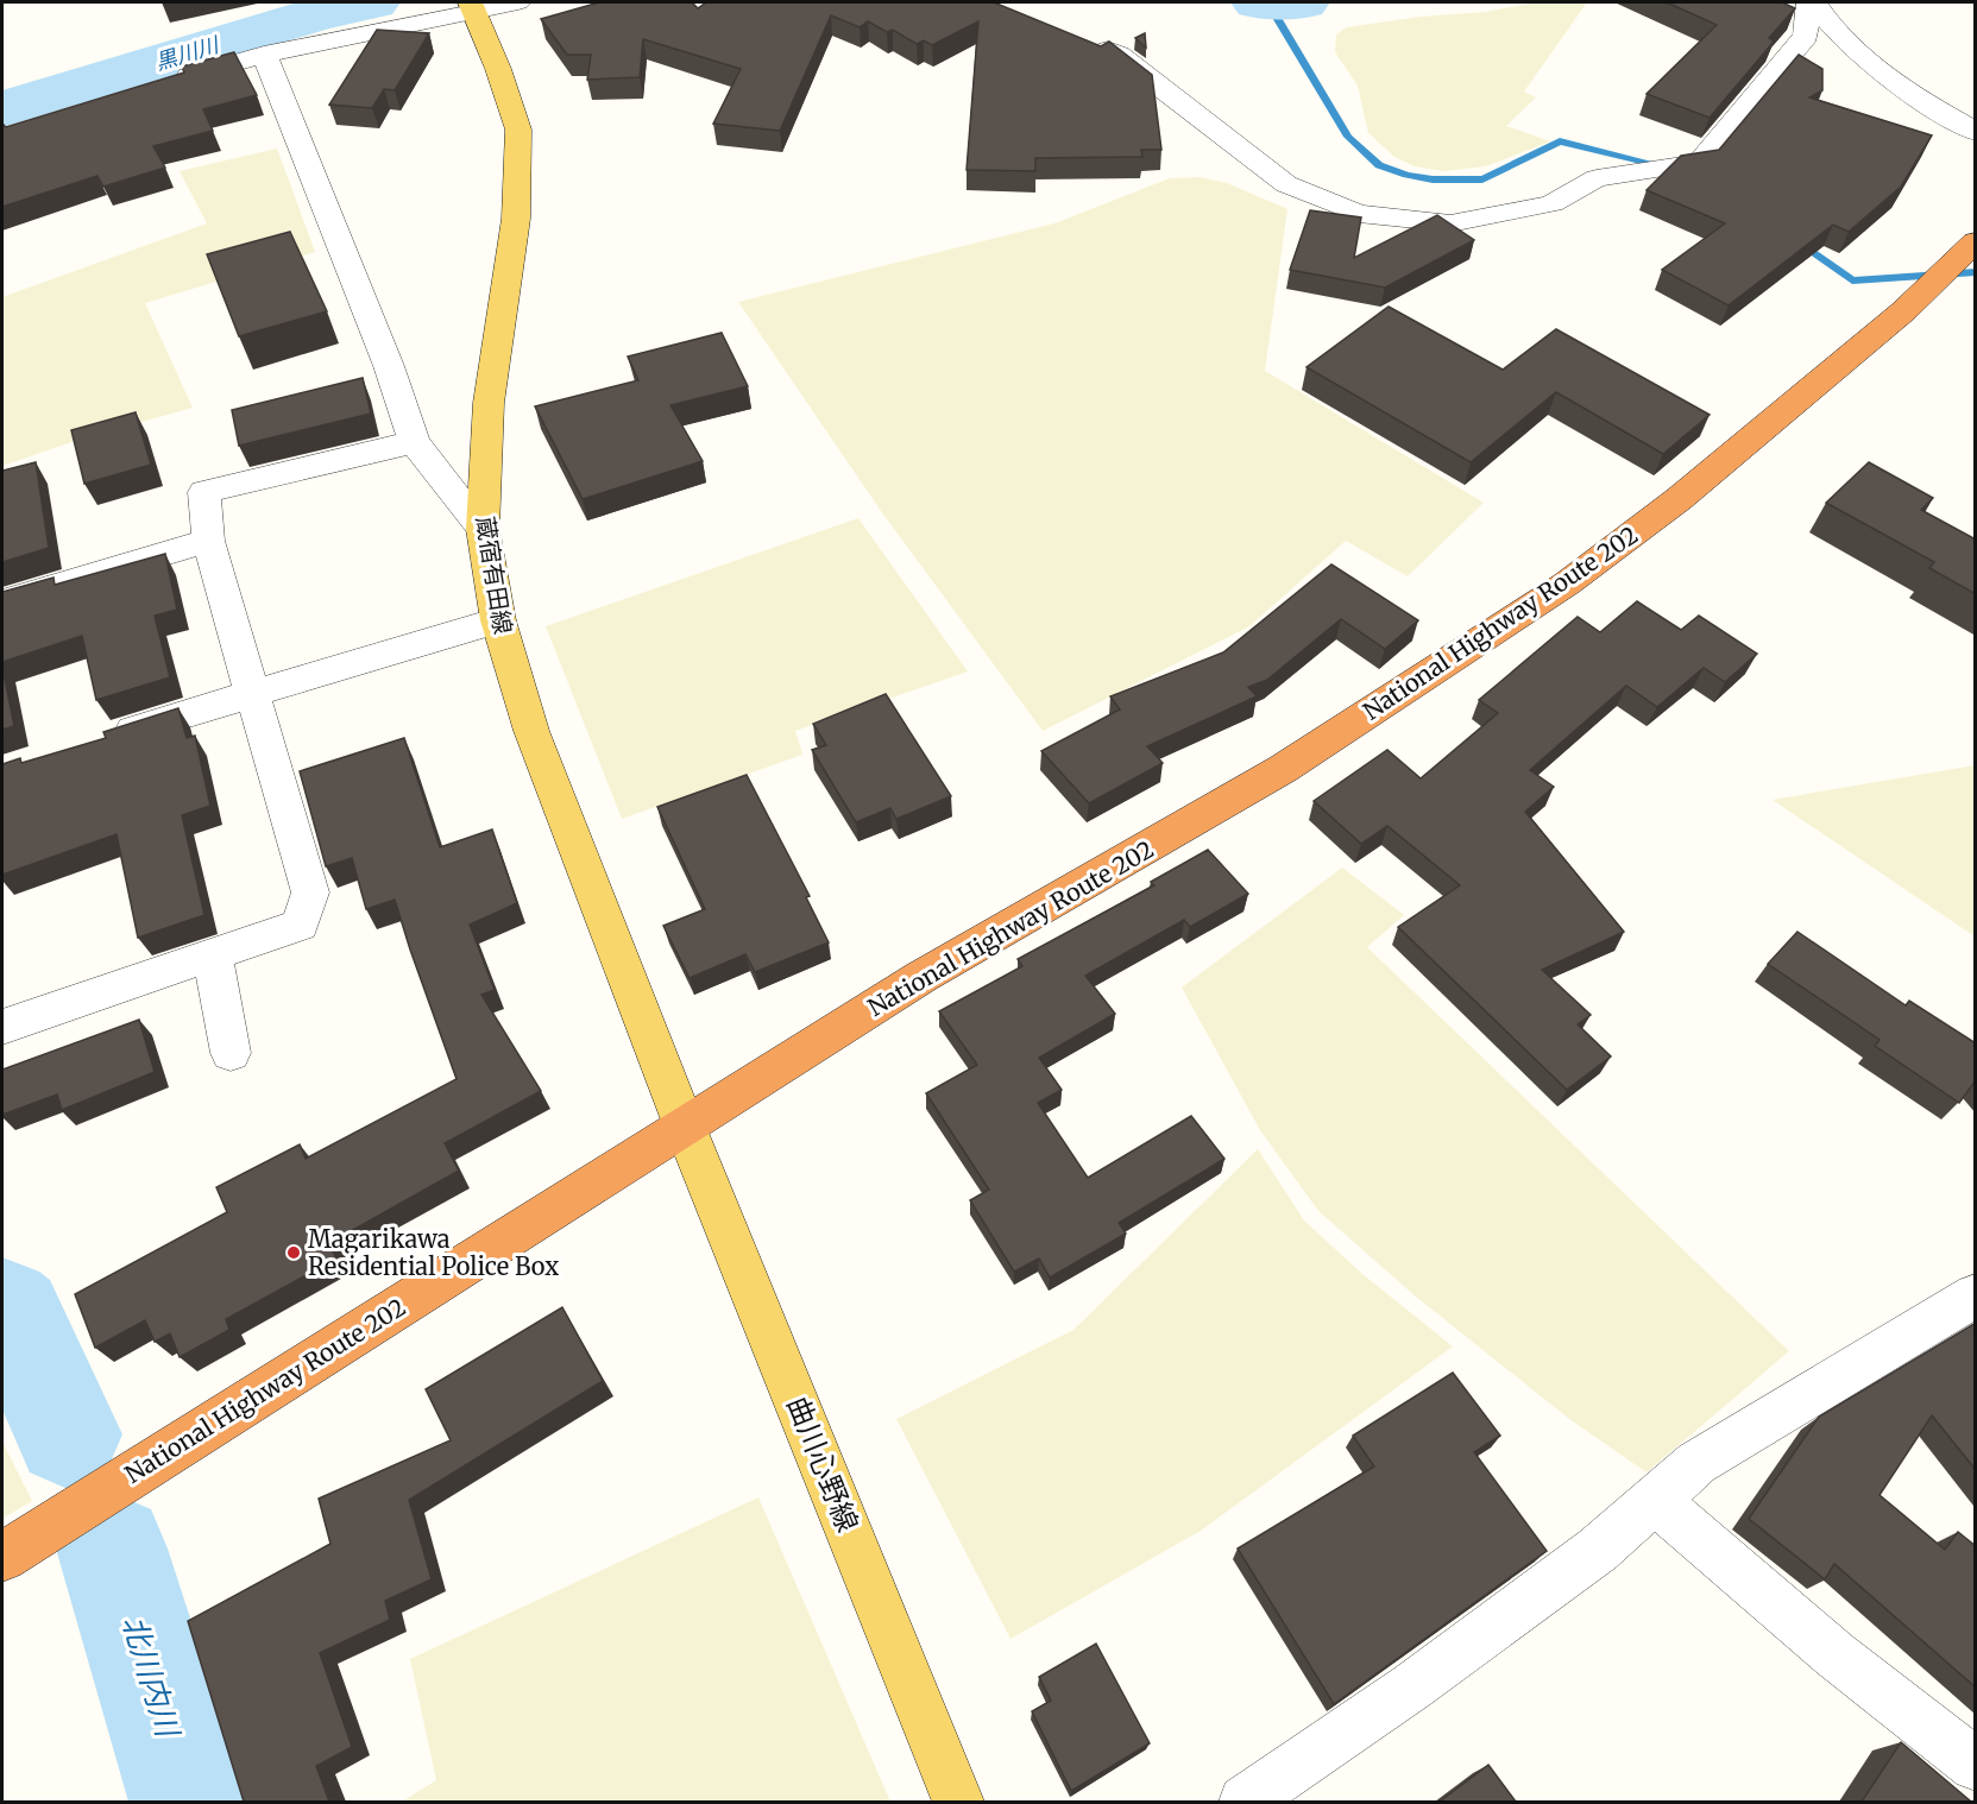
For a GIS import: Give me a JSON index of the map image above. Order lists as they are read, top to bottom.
{
  "streets": {
    "highway": ["National Highway Route 202"],
    "main road": ["蔵宿有田線", "曲川心野線"]
  },
  "crossings": [
    ["蔵宿有田線", "National Highway Route 202"],
    ["蔵宿有田線", "曲川心野線"],
    ["National Highway Route 202", "曲川心野線"]
  ],
  "water": ["黒川川", "北川内川"],
  "places": ["Magarikawa Residential Police Box"]
}
